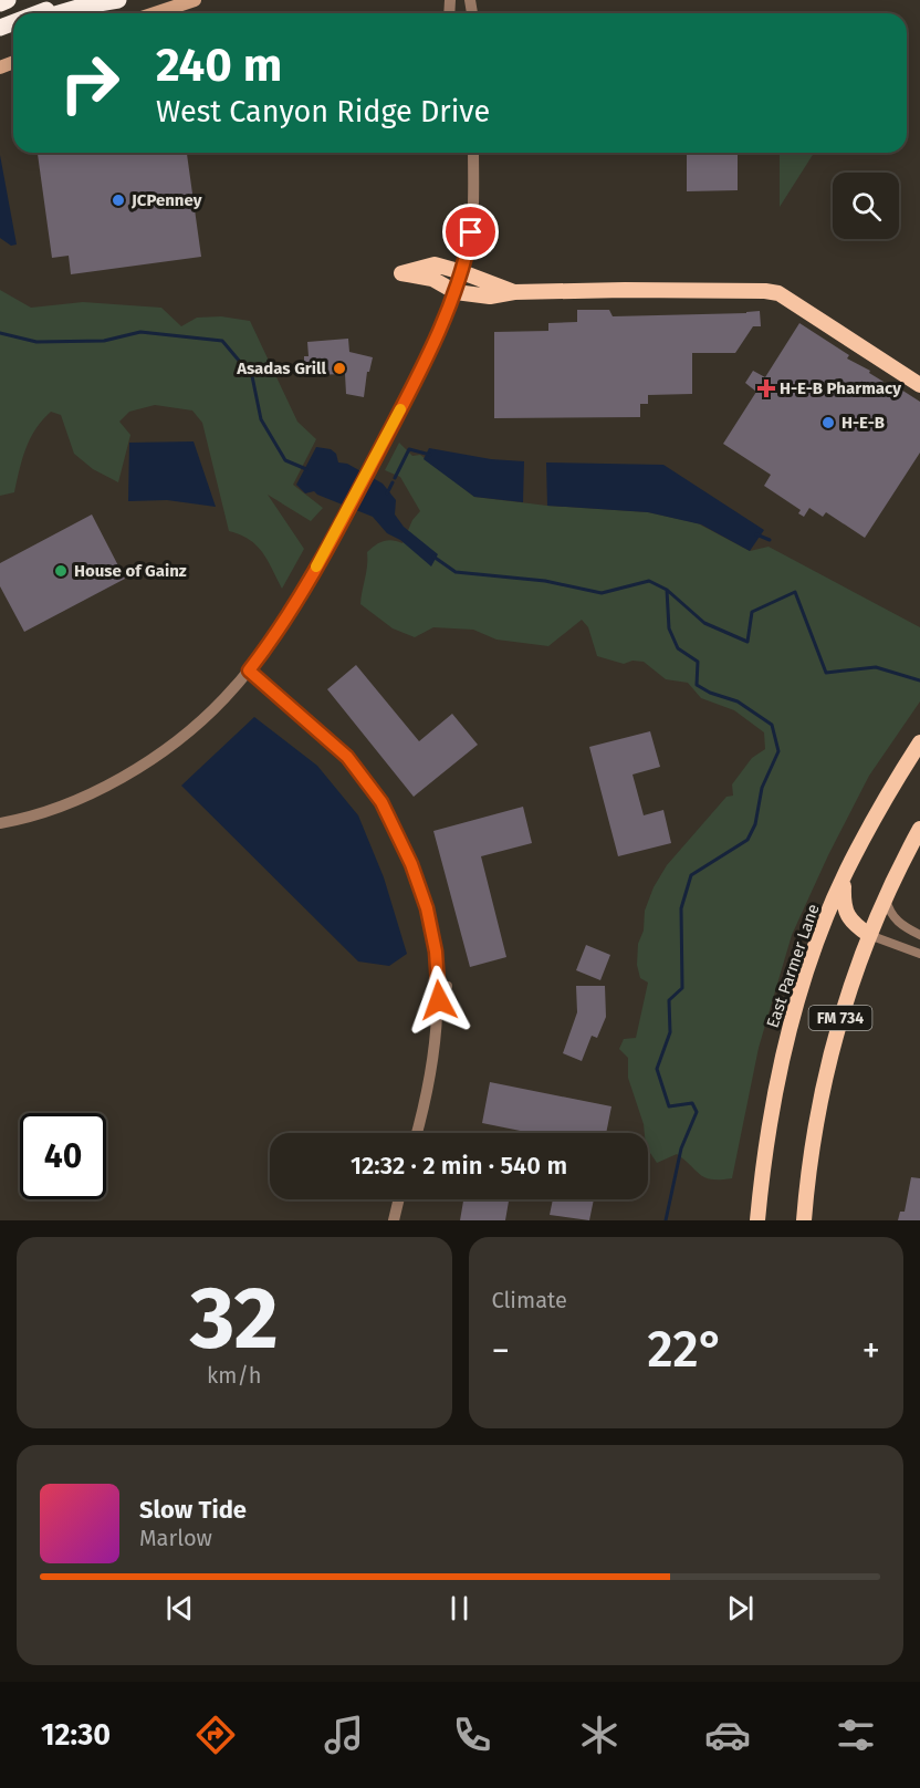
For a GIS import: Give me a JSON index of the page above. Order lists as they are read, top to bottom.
{
  "streets": {
    "main road": ["East Parmer Lane", "FM 734"]
  },
  "places": {
    "other": [
      "JCPenney",
      "Asadas Grill",
      "H-E-B",
      "House of Gainz"
    ],
    "health": ["H-E-B Pharmacy"]
  },
  "page": {
    "turn": ["240 m", "West Canyon Ridge Drive"],
    "limit": "40",
    "trip": "12:32 · 2 min · 540 m",
    "tile": [
      ["32", "km/h"],
      "Climate"
    ],
    "heat": ["−", "22°", "+"],
    "song": ["Slow Tide", "Marlow"],
    "tabs": "12:30"
  }
}
